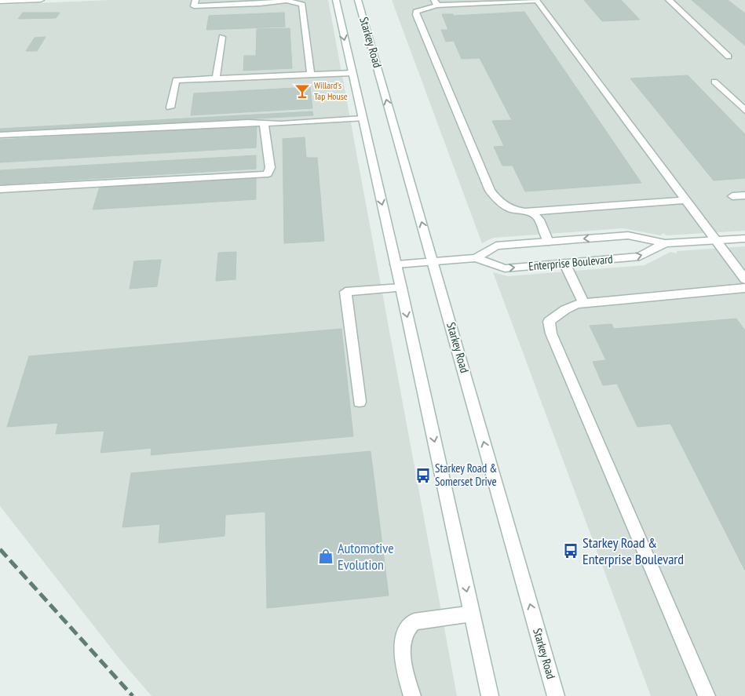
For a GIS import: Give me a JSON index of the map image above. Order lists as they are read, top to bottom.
{
  "streets": {
    "main road": ["Starkey Road", "Enterprise Boulevard"]
  },
  "crossings": [
    ["Starkey Road", "Enterprise Boulevard"]
  ],
  "places": {
    "bar": ["Willard's Tap House"],
    "bus stop": ["Starkey Road & Somerset Drive", "Starkey Road & Enterprise Boulevard"],
    "shop": ["Automotive Evolution"]
  }
}
